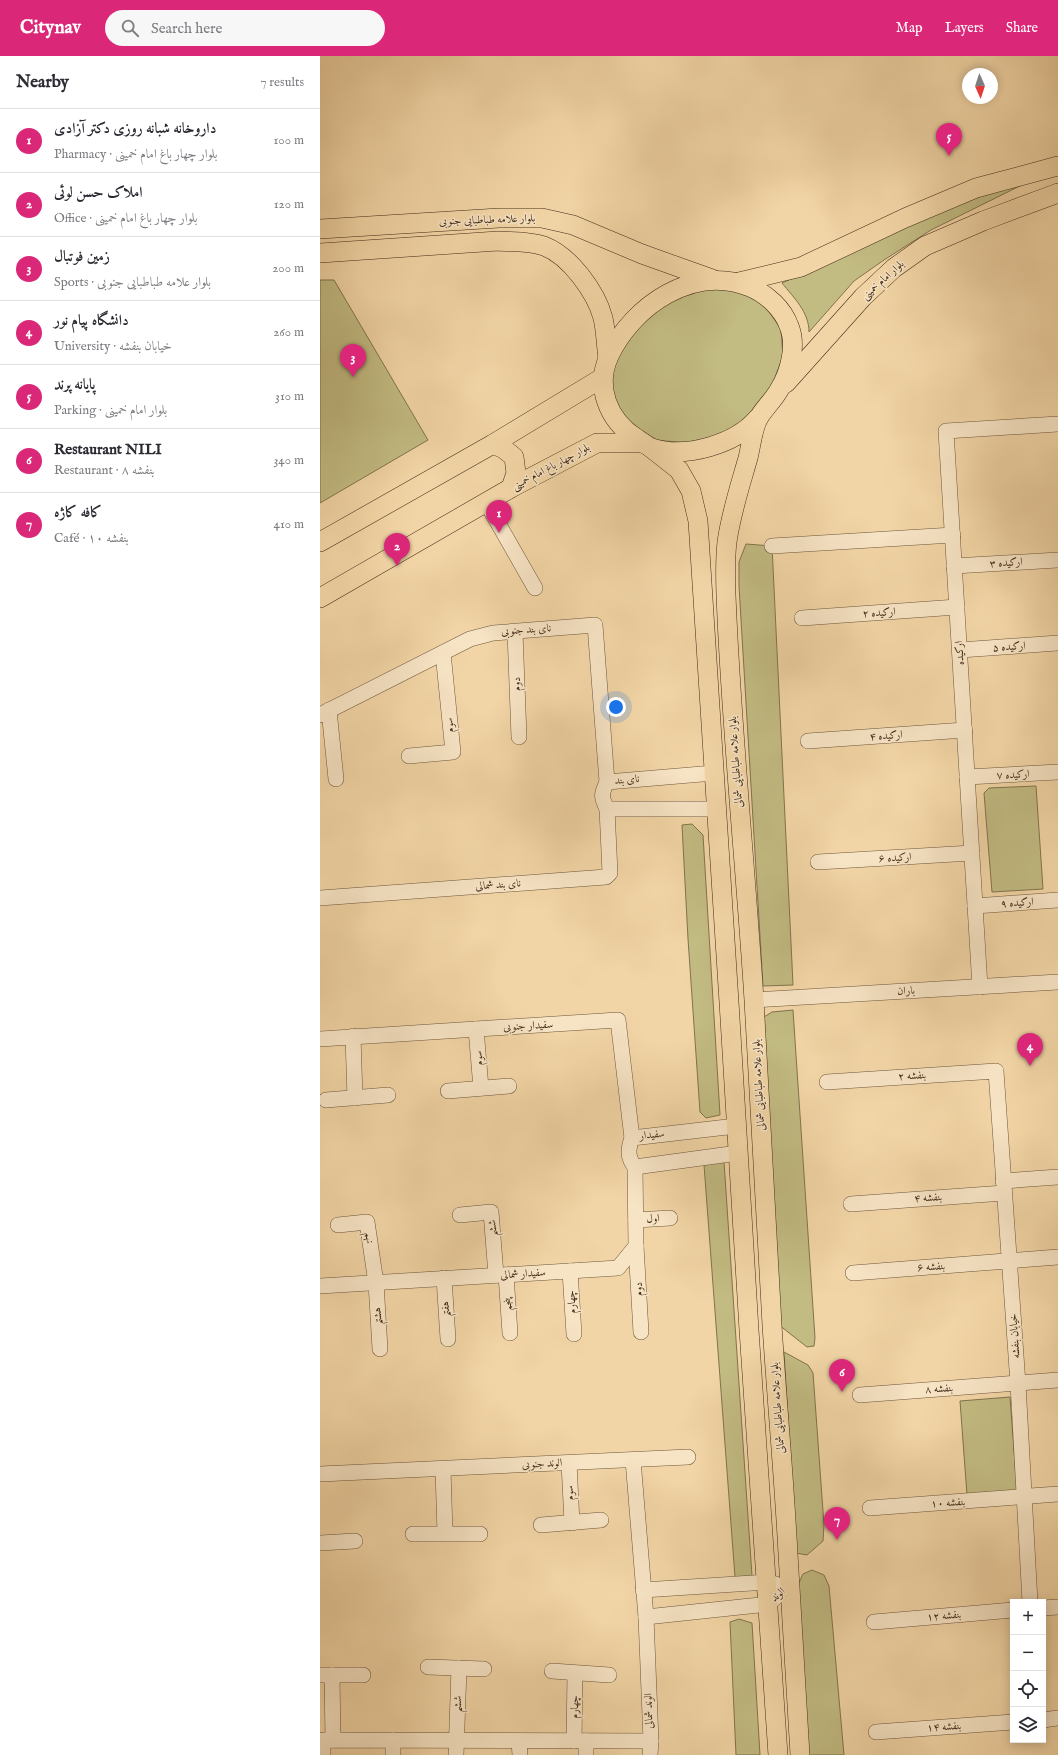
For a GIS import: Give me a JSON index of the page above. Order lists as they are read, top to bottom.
{
  "streets": {
    "main road": [
      "بلوار علامه طباطبایی جنوبی",
      "بلوار امام خمینی",
      "بلوار چهار باغ امام خمینی",
      "بلوار علامه طباطبایی شمالی"
    ],
    "street": [
      "ارکیده ۳",
      "ارکیده ۲",
      "نای بند جنوبی",
      "ارکیده ۵",
      "ارکیده",
      "دوم",
      "سوم",
      "ارکیده ۴",
      "ارکیده ۷",
      "نای بند",
      "ارکیده ۶",
      "نای بند شمالی",
      "ارکیده ۹",
      "باران",
      "سفیدار جنوبی",
      "بنفشه ۲",
      "سفیدار",
      "بنفشه ۴",
      "اول",
      "ششم",
      "نهم",
      "بنفشه ۶",
      "سفیدار شمالی",
      "چهارم",
      "پنجم",
      "هفتم",
      "هشتم",
      "خیابان بنفشه",
      "بنفشه ۸",
      "الوند جنوبی",
      "بنفشه ۱۰",
      "الوند",
      "بنفشه ۱۲",
      "الوند شمالی",
      "بنفشه ۱۴"
    ]
  },
  "crossings": [
    ["بلوار امام خمینی", "بلوار چهار باغ امام خمینی"],
    ["بلوار چهار باغ امام خمینی", "بلوار علامه طباطبایی شمالی"],
    ["ارکیده ۳", "ارکیده"],
    ["ارکیده ۲", "ارکیده"],
    ["نای بند جنوبی", "دوم"],
    ["نای بند جنوبی", "سوم"],
    ["نای بند جنوبی", "نای بند"],
    ["ارکیده ۵", "ارکیده"],
    ["ارکیده", "ارکیده ۴"],
    ["ارکیده", "ارکیده ۷"],
    ["ارکیده", "ارکیده ۶"],
    ["ارکیده", "ارکیده ۹"],
    ["ارکیده", "باران"],
    ["دوم", "سفیدار شمالی"],
    ["سوم", "سفیدار جنوبی"],
    ["سوم", "الوند جنوبی"],
    ["بلوار علامه طباطبایی شمالی", "نای بند"],
    ["بلوار علامه طباطبایی شمالی", "باران"],
    ["بلوار علامه طباطبایی شمالی", "سفیدار"],
    ["بلوار علامه طباطبایی شمالی", "الوند"],
    ["نای بند", "نای بند شمالی"],
    ["سفیدار جنوبی", "سفیدار"],
    ["بنفشه ۲", "خیابان بنفشه"],
    ["بنفشه ۴", "خیابان بنفشه"],
    ["ششم", "سفیدار شمالی"],
    ["ششم", "پنجم"],
    ["ششم", "الوند شمالی"],
    ["نهم", "سفیدار شمالی"],
    ["نهم", "هشتم"],
    ["بنفشه ۶", "خیابان بنفشه"],
    ["سفیدار شمالی", "چهارم"],
    ["سفیدار شمالی", "پنجم"],
    ["سفیدار شمالی", "هفتم"],
    ["سفیدار شمالی", "هشتم"],
    ["چهارم", "الوند شمالی"],
    ["خیابان بنفشه", "بنفشه ۸"],
    ["خیابان بنفشه", "بنفشه ۱۰"],
    ["الوند", "الوند شمالی"]
  ],
  "north": "bottom",
  "page": {
    "header": "Citynav",
    "search": "Search here",
    "nav": ["Map", "Layers", "Share"],
    "heading": ["Nearby", "7 results"],
    "list": [
      {
        "mark": "1",
        "name": "داروخانه شبانه روزی دکتر آزادی",
        "note": "Pharmacy · بلوار چهار باغ امام خمینی",
        "value": "100 m"
      },
      {
        "mark": "2",
        "name": "املاک حسن لوئی",
        "note": "Office · بلوار چهار باغ امام خمینی",
        "value": "120 m"
      },
      {
        "mark": "3",
        "name": "زمین فوتبال",
        "note": "Sports · بلوار علامه طباطبایی جنوبی",
        "value": "200 m"
      },
      {
        "mark": "4",
        "name": "دانشگاه پیام نور",
        "note": "University · خیابان بنفشه",
        "value": "260 m"
      },
      {
        "mark": "5",
        "name": "پایانه پرند",
        "note": "Parking · بلوار امام خمینی",
        "value": "310 m"
      },
      {
        "mark": "6",
        "name": "Restaurant NILI",
        "note": "Restaurant · بنفشه ۸",
        "value": "340 m"
      },
      {
        "mark": "7",
        "name": "کافه کاژه",
        "note": "Café · بنفشه ۱۰",
        "value": "410 m"
      }
    ],
    "pins": [
      "5",
      "3",
      "1",
      "2",
      "4",
      "6",
      "7"
    ],
    "map_buttons": ["+", "−"]
  }
}
